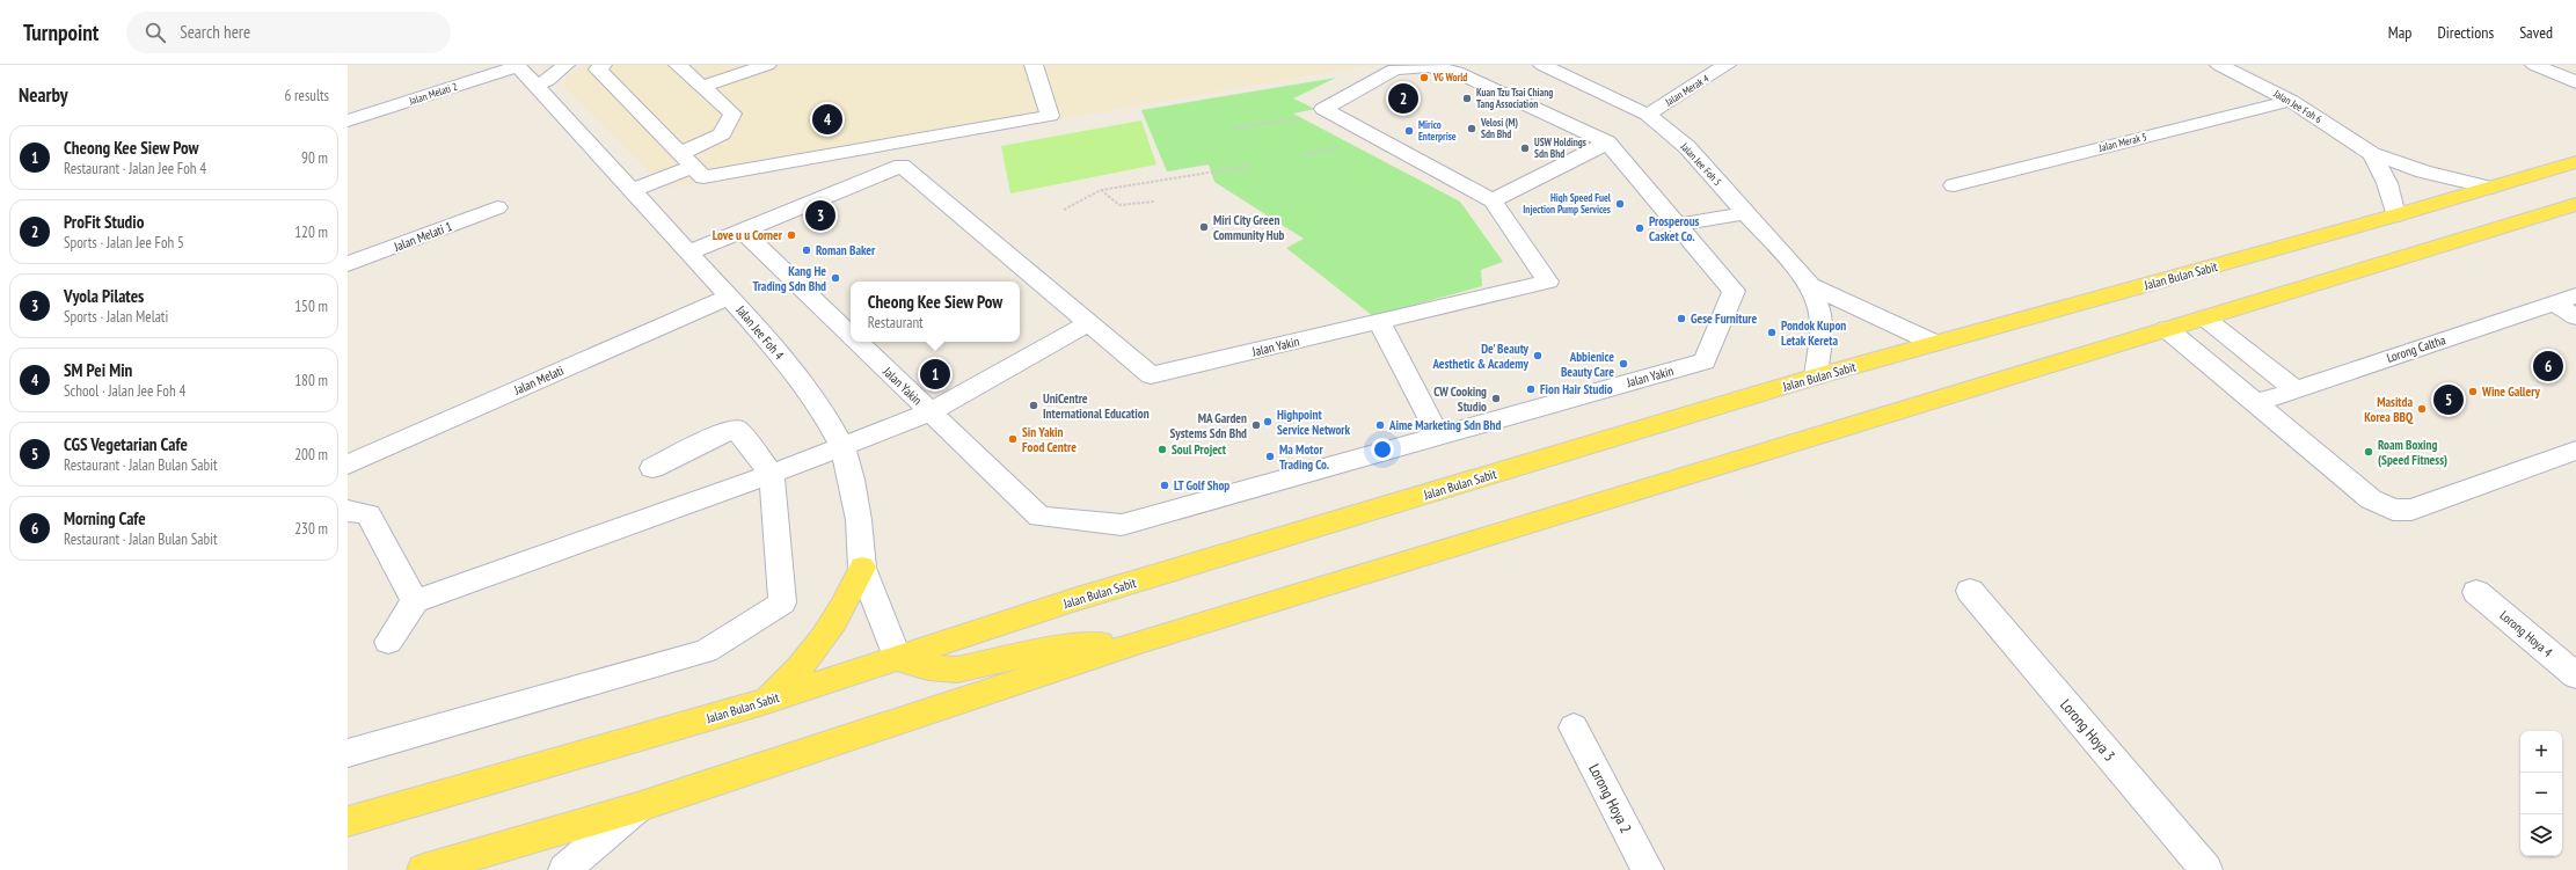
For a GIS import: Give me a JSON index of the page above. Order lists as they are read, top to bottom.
{
  "streets": {
    "main road": ["Jalan Bulan Sabit"],
    "street": [
      "Jalan Merak 4",
      "Jalan Melati 2",
      "Jalan Jee Foh 6",
      "Jalan Merak 5",
      "Jalan Jee Foh 5",
      "Jalan Melati 1",
      "Jalan Jee Foh 4",
      "Jalan Yakin",
      "Lorong Caltha",
      "Jalan Melati",
      "Lorong Hoya 4",
      "Lorong Hoya 3",
      "Lorong Hoya 2"
    ]
  },
  "crossings": [
    ["Jalan Merak 4", "Jalan Jee Foh 5"],
    ["Jalan Melati 2", "Jalan Jee Foh 4"],
    ["Jalan Jee Foh 6", "Jalan Merak 5"],
    ["Jalan Jee Foh 6", "Jalan Bulan Sabit"],
    ["Jalan Jee Foh 5", "Jalan Bulan Sabit"],
    ["Jalan Bulan Sabit", "Jalan Jee Foh 4"],
    ["Jalan Jee Foh 4", "Jalan Melati"]
  ],
  "places": [
    "VG World",
    "Kuan Tzu Tsai Chiang Tang Association",
    "Velosi (M) Sdn Bhd",
    "Mirico Enterprise",
    "USW Holdings Sdn Bhd",
    "High Speed Fuel Injection Pump Services",
    "Miri City Green Community Hub",
    "Prosperous Casket Co.",
    "Love u u Corner",
    "Roman Baker",
    "Kang He Trading Sdn Bhd",
    "Gese Furniture",
    "Pondok Kupon Letak Kereta",
    "De' Beauty Aesthetic & Academy",
    "Abbienice Beauty Care",
    "Fion Hair Studio",
    "Wine Gallery",
    "CW Cooking Studio",
    "UniCentre International Education",
    "Masitda Korea BBQ",
    "Highpoint Service Network",
    "MA Garden Systems Sdn Bhd",
    "Aime Marketing Sdn Bhd",
    "Sin Yakin Food Centre",
    "Soul Project",
    "Roam Boxing (Speed Fitness)",
    "Ma Motor Trading Co.",
    "LT Golf Shop"
  ],
  "page": {
    "header": "Turnpoint",
    "search": "Search here",
    "nav": ["Map", "Directions", "Saved"],
    "heading": ["Nearby", "6 results"],
    "pins": [
      "2",
      "4",
      "3",
      "6",
      "1",
      "5"
    ],
    "list": [
      {
        "mark": "1",
        "name": "Cheong Kee Siew Pow",
        "note": "Restaurant · Jalan Jee Foh 4",
        "value": "90 m"
      },
      {
        "mark": "2",
        "name": "ProFit Studio",
        "note": "Sports · Jalan Jee Foh 5",
        "value": "120 m"
      },
      {
        "mark": "3",
        "name": "Vyola Pilates",
        "note": "Sports · Jalan Melati",
        "value": "150 m"
      },
      {
        "mark": "4",
        "name": "SM Pei Min",
        "note": "School · Jalan Jee Foh 4",
        "value": "180 m"
      },
      {
        "mark": "5",
        "name": "CGS Vegetarian Cafe",
        "note": "Restaurant · Jalan Bulan Sabit",
        "value": "200 m"
      },
      {
        "mark": "6",
        "name": "Morning Cafe",
        "note": "Restaurant · Jalan Bulan Sabit",
        "value": "230 m"
      }
    ],
    "popup": ["Cheong Kee Siew Pow", "Restaurant"],
    "map_buttons": ["+", "−"]
  }
}
